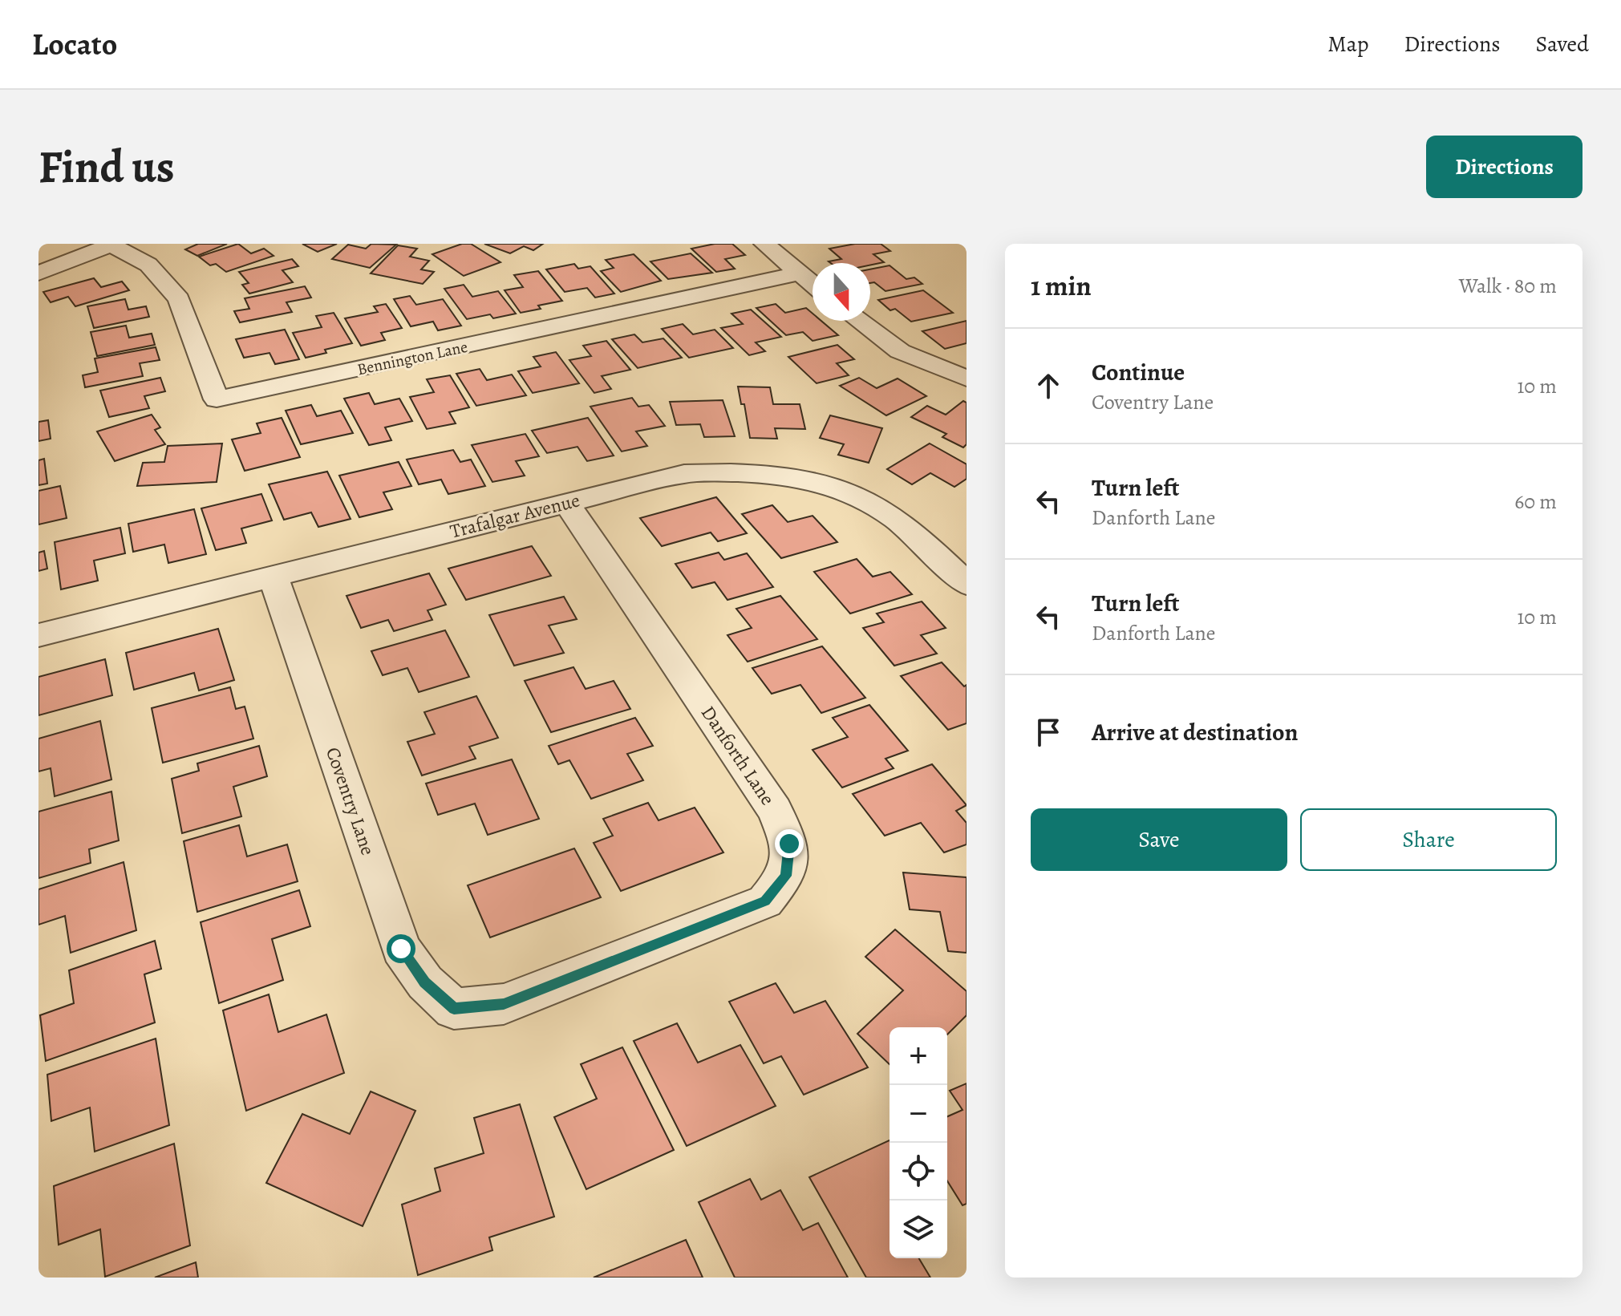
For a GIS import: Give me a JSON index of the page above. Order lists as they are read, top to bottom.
{
  "streets": {
    "street": [
      "Bennington Lane",
      "Trafalgar Avenue",
      "Danforth Lane",
      "Coventry Lane"
    ]
  },
  "crossings": [
    ["Trafalgar Avenue", "Danforth Lane"],
    ["Trafalgar Avenue", "Coventry Lane"],
    ["Danforth Lane", "Coventry Lane"]
  ],
  "north": "bottom",
  "page": {
    "header": "Locato",
    "nav": ["Map", "Directions", "Saved"],
    "buttons": [
      "Directions",
      ["Save", "Share"]
    ],
    "title": "Find us",
    "heading": ["1 min", "Walk · 80 m"],
    "list": [
      ["Continue", "Coventry Lane", "10 m"],
      ["Turn left", "Danforth Lane", "60 m"],
      ["Turn left", "Danforth Lane", "10 m"],
      "Arrive at destination"
    ],
    "map_buttons": ["+", "−"]
  }
}
